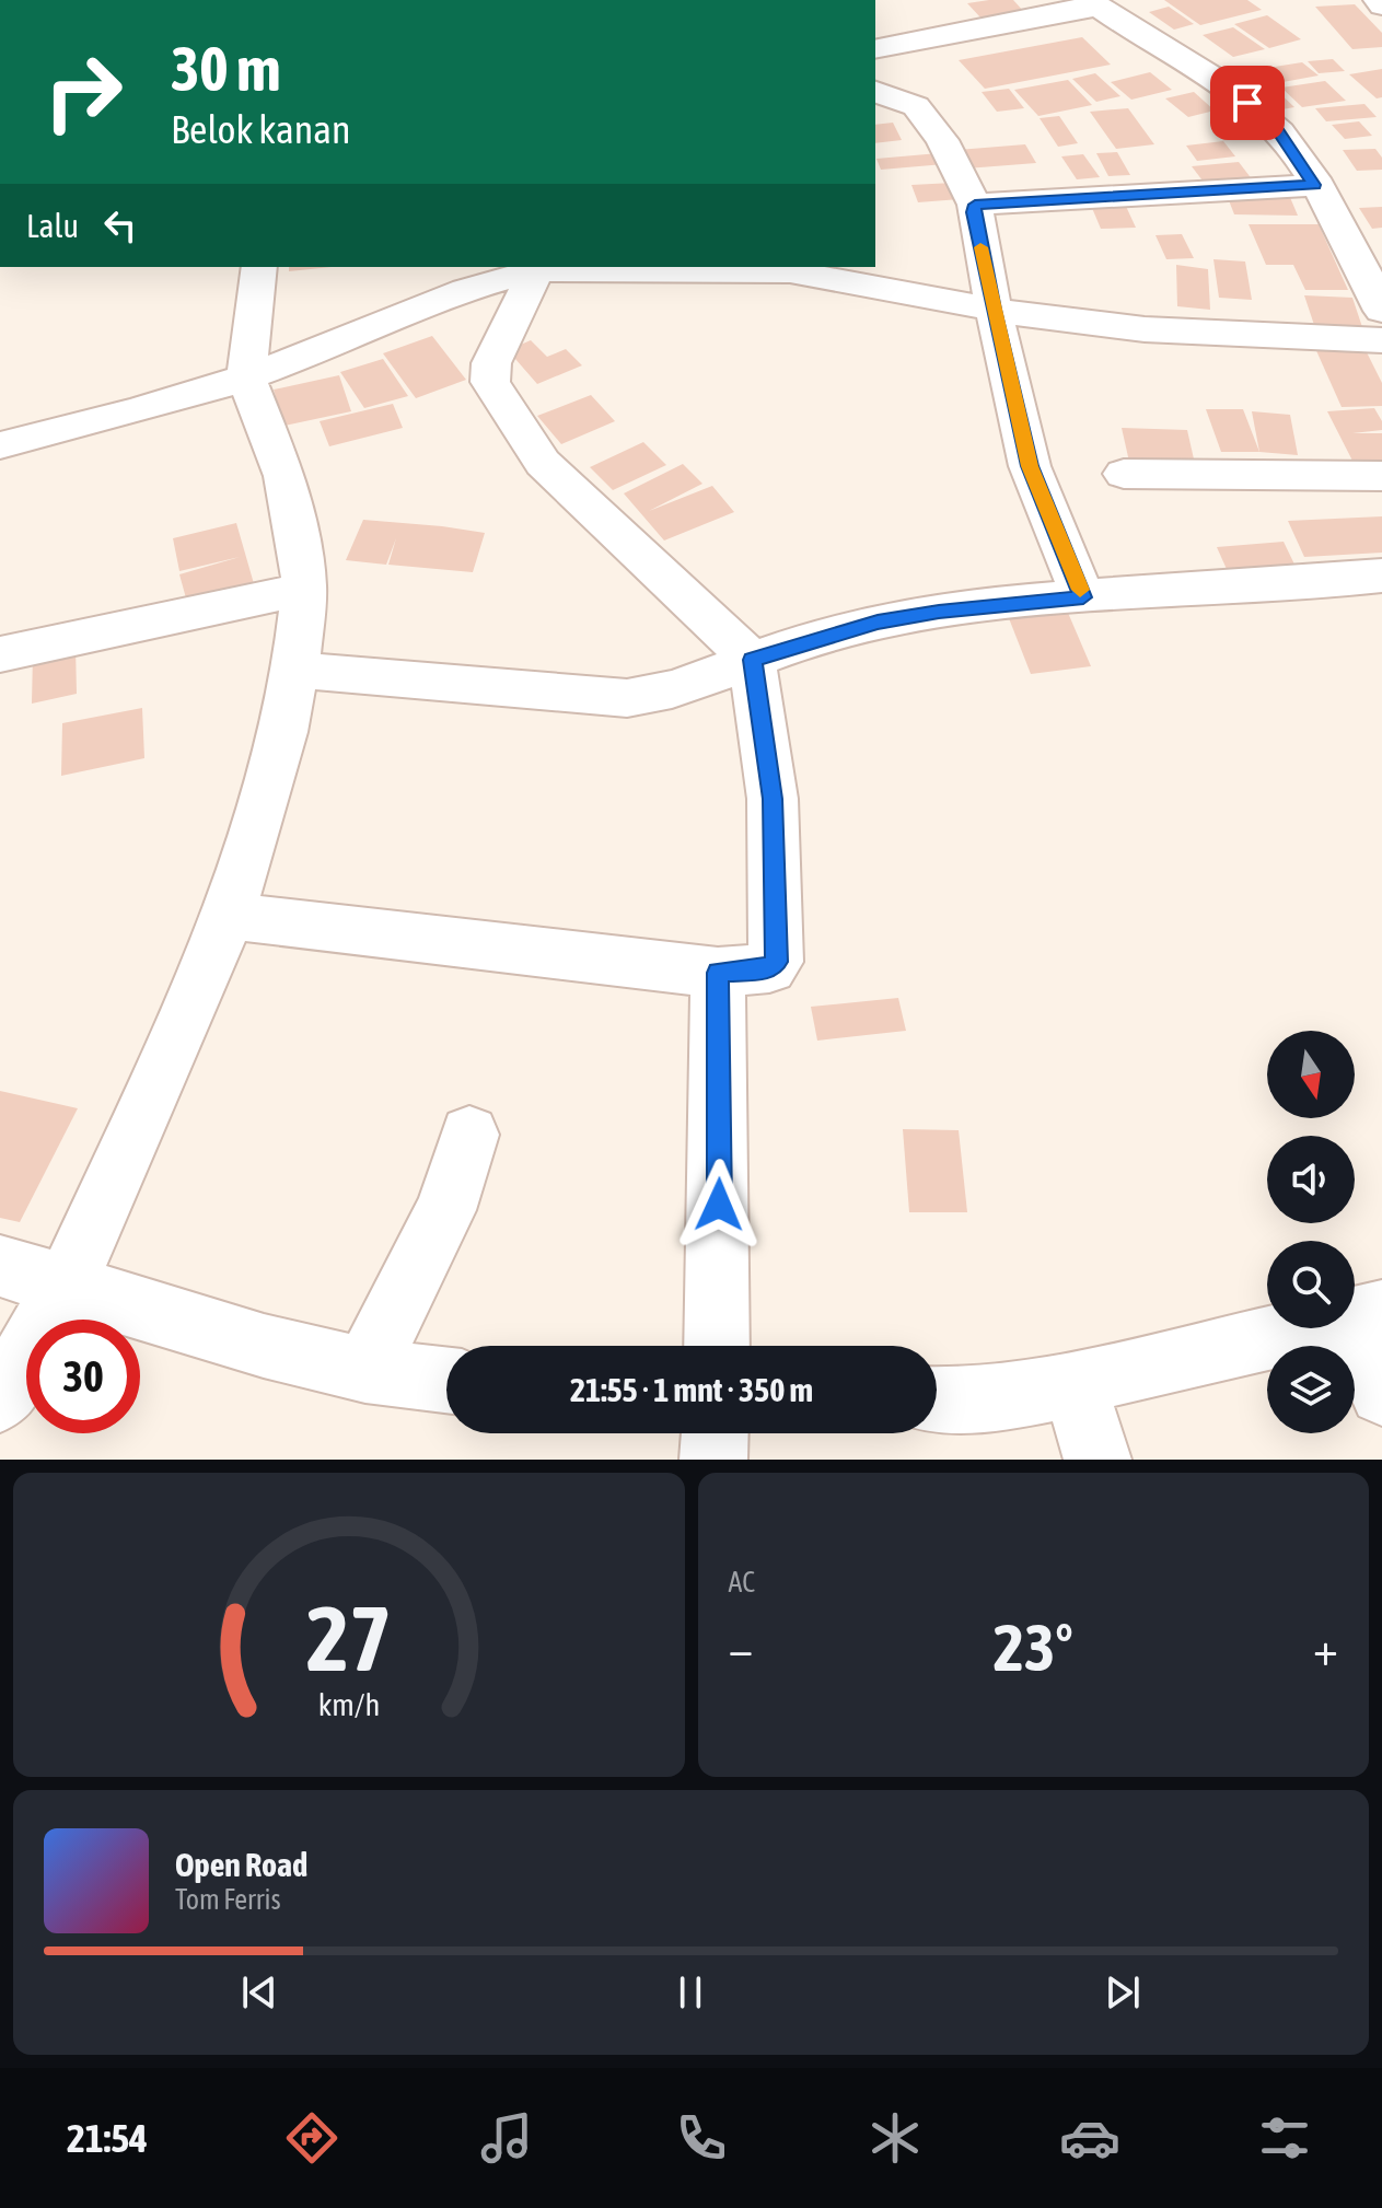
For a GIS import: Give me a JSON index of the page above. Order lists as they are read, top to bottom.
{
  "north": "bottom",
  "page": {
    "turn": ["30 m", "Belok kanan"],
    "then": "Lalu",
    "limit": "30",
    "trip": "21:55 · 1 mnt · 350 m",
    "tile": "AC",
    "heat": ["−", "23°", "+"],
    "song": ["Open Road", "Tom Ferris"],
    "tabs": "21:54",
    "gauge": ["27", "km/h"]
  }
}
